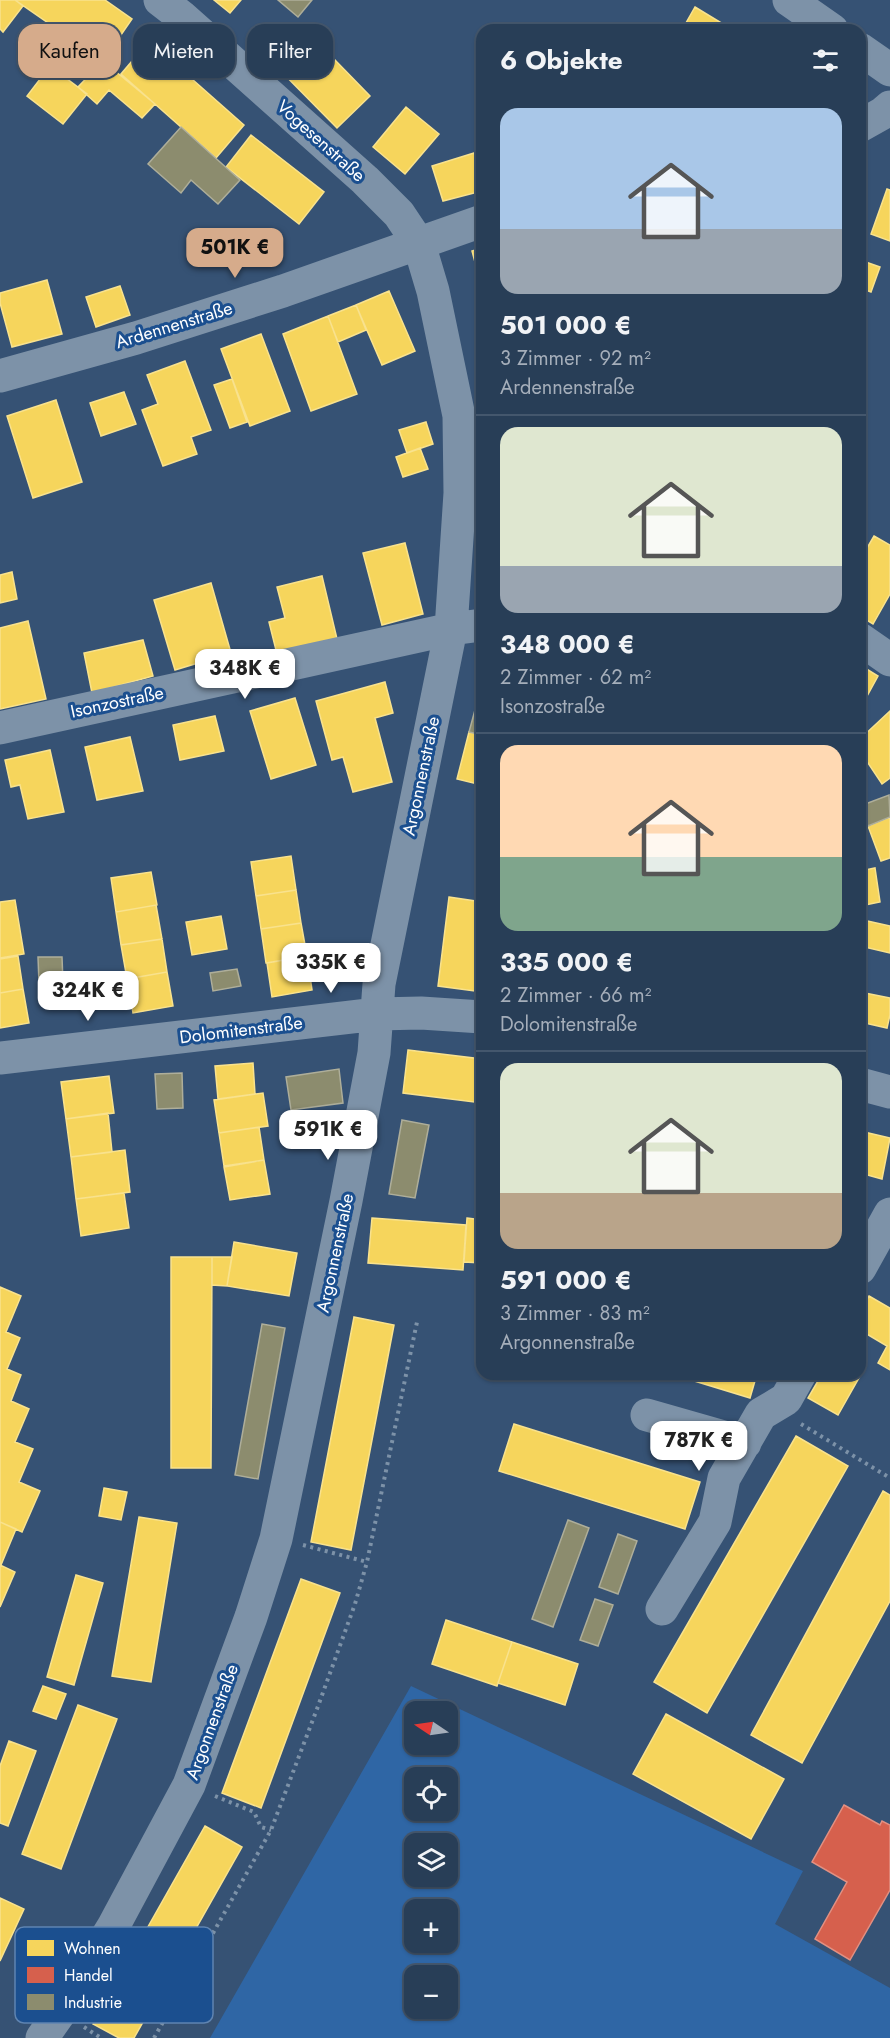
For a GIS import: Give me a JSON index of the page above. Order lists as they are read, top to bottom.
{
  "streets": {
    "street": [
      "Vogesenstraße",
      "Ardennenstraße",
      "Isonzostraße",
      "Argonnenstraße",
      "Dolomitenstraße"
    ]
  },
  "crossings": [
    ["Vogesenstraße", "Ardennenstraße"],
    ["Vogesenstraße", "Argonnenstraße"],
    ["Ardennenstraße", "Argonnenstraße"],
    ["Isonzostraße", "Argonnenstraße"],
    ["Argonnenstraße", "Dolomitenstraße"]
  ],
  "legend": ["Wohnen", "Handel", "Industrie"],
  "north": "left",
  "page": {
    "chip": ["Kaufen", "Mieten", "Filter"],
    "heading": "6 Objekte",
    "list": [
      {
        "name": "501 000 €",
        "note": "3 Zimmer · 92 m² · Ardennenstraße"
      },
      {
        "name": "348 000 €",
        "note": "2 Zimmer · 62 m² · Isonzostraße"
      },
      {
        "name": "335 000 €",
        "note": "2 Zimmer · 66 m² · Dolomitenstraße"
      },
      {
        "name": "591 000 €",
        "note": "3 Zimmer · 83 m² · Argonnenstraße"
      }
    ],
    "price": [
      "501K €",
      "348K €",
      "335K €",
      "324K €",
      "591K €",
      "787K €"
    ],
    "map_buttons": ["+", "−"]
  }
}
